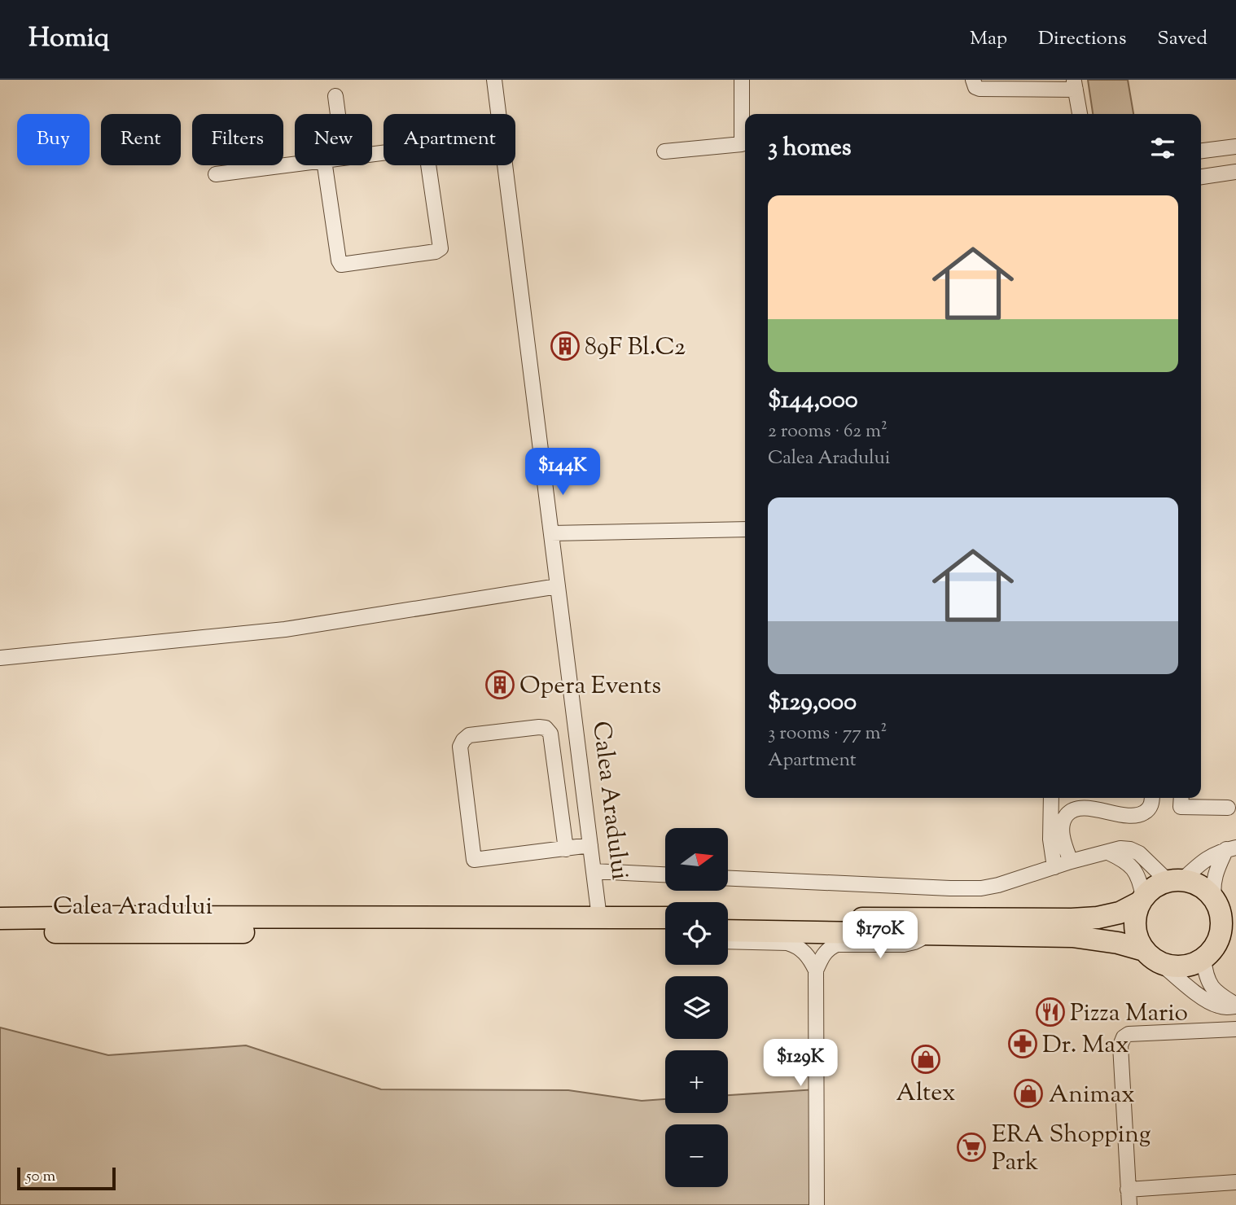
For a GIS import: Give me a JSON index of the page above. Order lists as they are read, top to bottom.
{
  "streets": {
    "highway": ["Calea Aradului"]
  },
  "places": {
    "building": ["89F Bl.C2", "Opera Events"],
    "restaurant": ["Pizza Mario"],
    "pharmacy": ["Dr. Max"],
    "shop": ["Altex", "Animax"],
    "supermarket": ["ERA Shopping Park"]
  },
  "scale_bar": "50 m",
  "north": "right",
  "page": {
    "header": "Homiq",
    "nav": ["Map", "Directions", "Saved"],
    "chip": [
      "Buy",
      "Rent",
      "Filters",
      "New",
      "Apartment"
    ],
    "heading": "3 homes",
    "list": [
      {
        "name": "$144,000",
        "note": "2 rooms · 62 m² · Calea Aradului"
      },
      {
        "name": "$129,000",
        "note": "3 rooms · 77 m² · Apartment"
      }
    ],
    "price": ["$144K", "$170K", "$129K"],
    "map_buttons": ["+", "−"],
    "scale": "50 m"
  }
}
